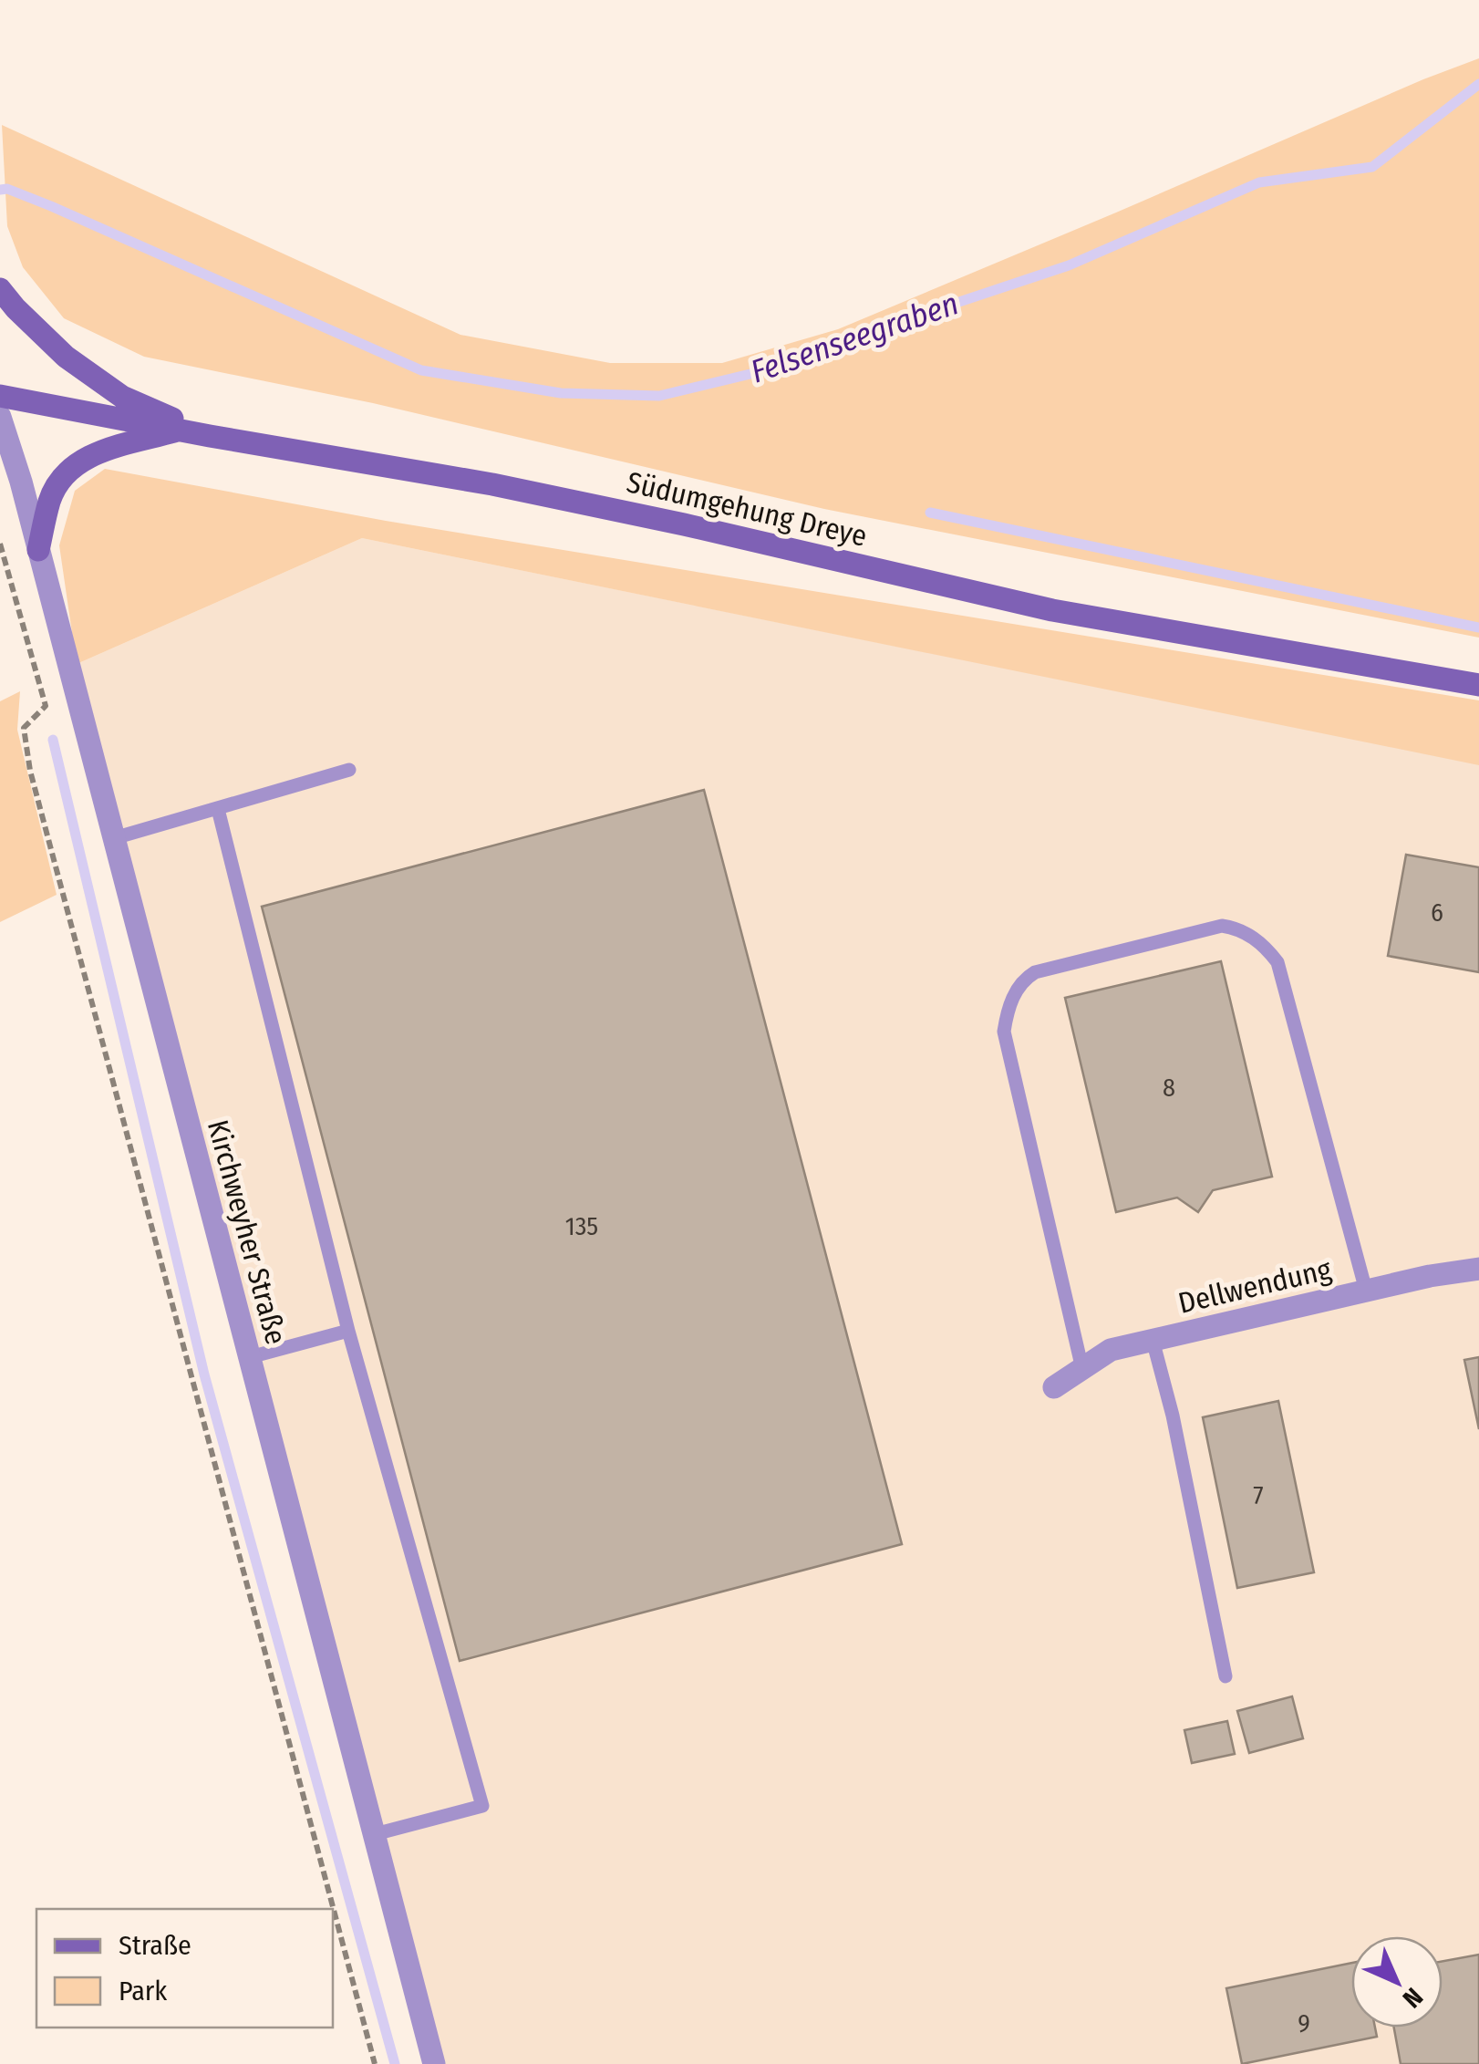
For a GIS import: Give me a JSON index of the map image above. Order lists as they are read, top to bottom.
{
  "streets": {
    "main road": ["Südumgehung Dreye"],
    "street": ["Kirchweyher Straße", "Dellwendung"]
  },
  "water": ["Felsenseegraben"],
  "house_numbers": [
    "6",
    "8",
    "135",
    "7",
    "9"
  ],
  "legend": ["Straße", "Park"],
  "north": "bottom right"
}
